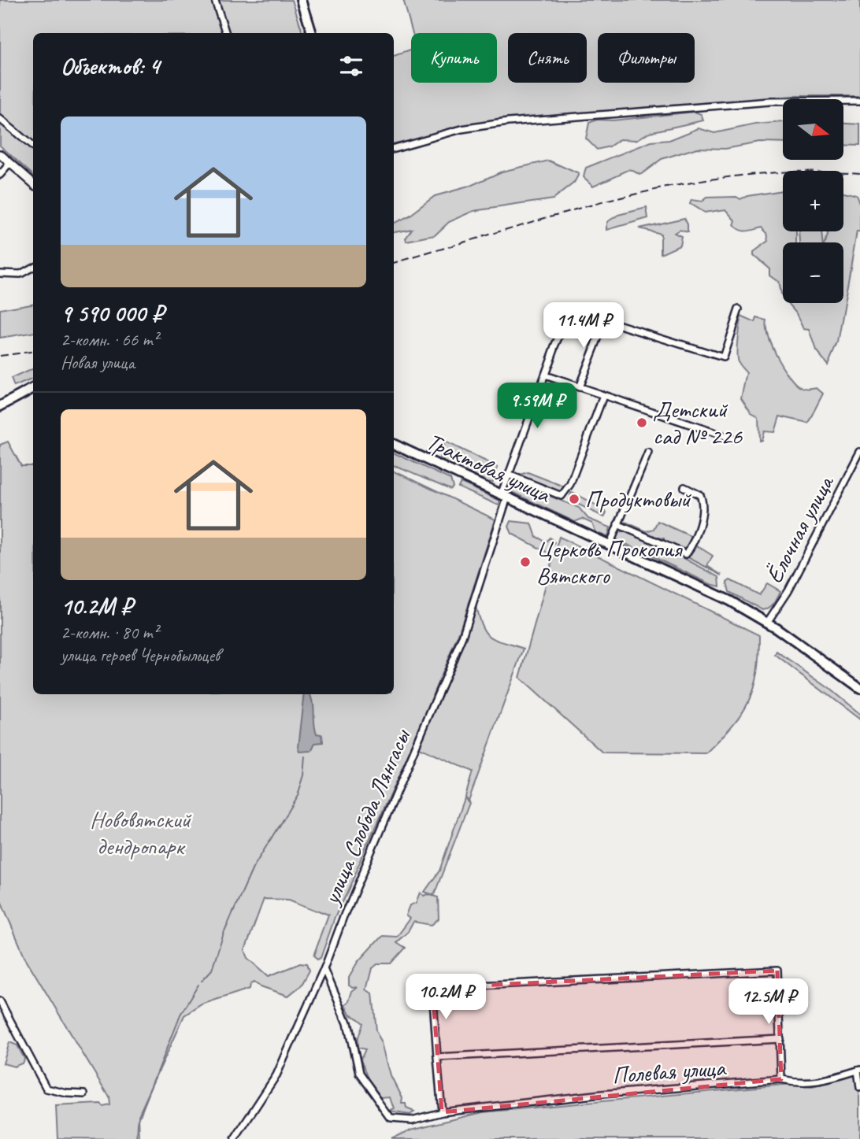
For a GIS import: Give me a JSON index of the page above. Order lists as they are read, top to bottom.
{
  "streets": {
    "main road": ["Трактовая улица"],
    "street": ["Ёлочная улица", "улица Слобода Лянгасы", "Полевая улица"]
  },
  "crossings": [
    ["Трактовая улица", "Ёлочная улица"],
    ["Трактовая улица", "улица Слобода Лянгасы"],
    ["улица Слобода Лянгасы", "Полевая улица"]
  ],
  "parks": ["Нововятский дендропарк"],
  "places": ["Детский сад № 226", "Продуктовый", "Церковь Прокопия Вятского"],
  "north": "right",
  "page": {
    "chip": ["Купить", "Снять", "Фильтры"],
    "heading": "Объектов: 4",
    "map_buttons": ["+", "−"],
    "list": [
      {
        "name": "9 590 000 ₽",
        "note": "2-комн. · 66 m² · Новая улица"
      },
      {
        "name": "10.2M ₽",
        "note": "2-комн. · 80 m² · улица героев Чернобыльцев"
      }
    ],
    "price": [
      "11.4M ₽",
      "9.59M ₽",
      "10.2M ₽",
      "12.5M ₽"
    ]
  }
}
